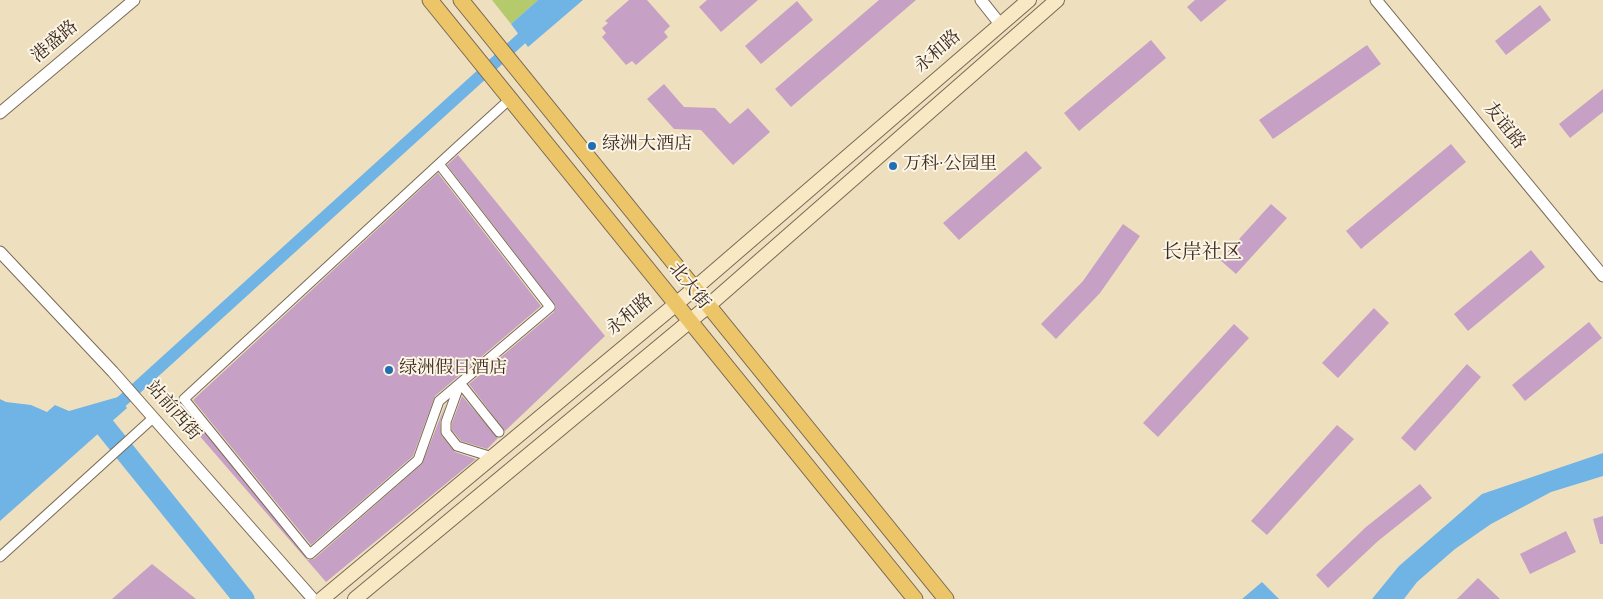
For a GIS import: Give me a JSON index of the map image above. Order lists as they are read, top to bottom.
{
  "streets": {
    "main road": ["永和路", "北大街"],
    "street": ["港盛路", "友谊路", "站前西街"]
  },
  "crossings": [
    ["永和路", "北大街"]
  ],
  "districts": ["长岸社区"],
  "places": ["绿洲大酒店", "万科·公园里", "绿洲假日酒店"]
}
